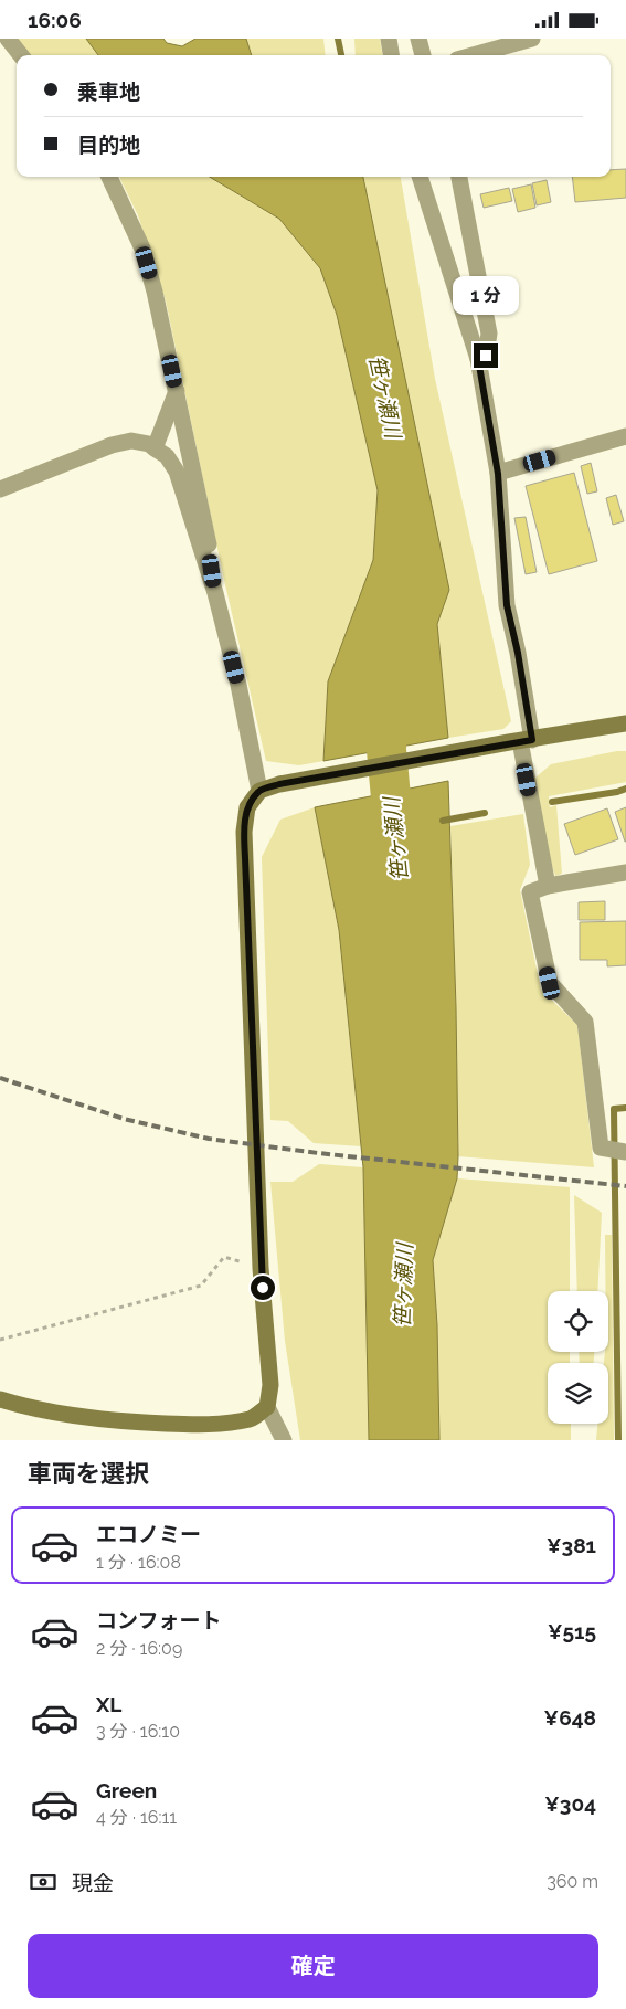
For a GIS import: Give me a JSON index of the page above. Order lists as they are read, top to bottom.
{
  "water": ["笹ヶ瀬川"],
  "page": {
    "status": "16:06",
    "banner": ["乗車地", "目的地"],
    "bubble": "1 分",
    "heading": "車両を選択",
    "list": [
      {
        "name": "エコノミー",
        "note": "1 分 · 16:08",
        "value": "¥381"
      },
      {
        "name": "コンフォート",
        "note": "2 分 · 16:09",
        "value": "¥515"
      },
      {
        "name": "XL",
        "note": "3 分 · 16:10",
        "value": "¥648"
      },
      {
        "name": "Green",
        "note": "4 分 · 16:11",
        "value": "¥304"
      }
    ],
    "pay": ["現金", "360 m"],
    "buttons": "確定"
  }
}
